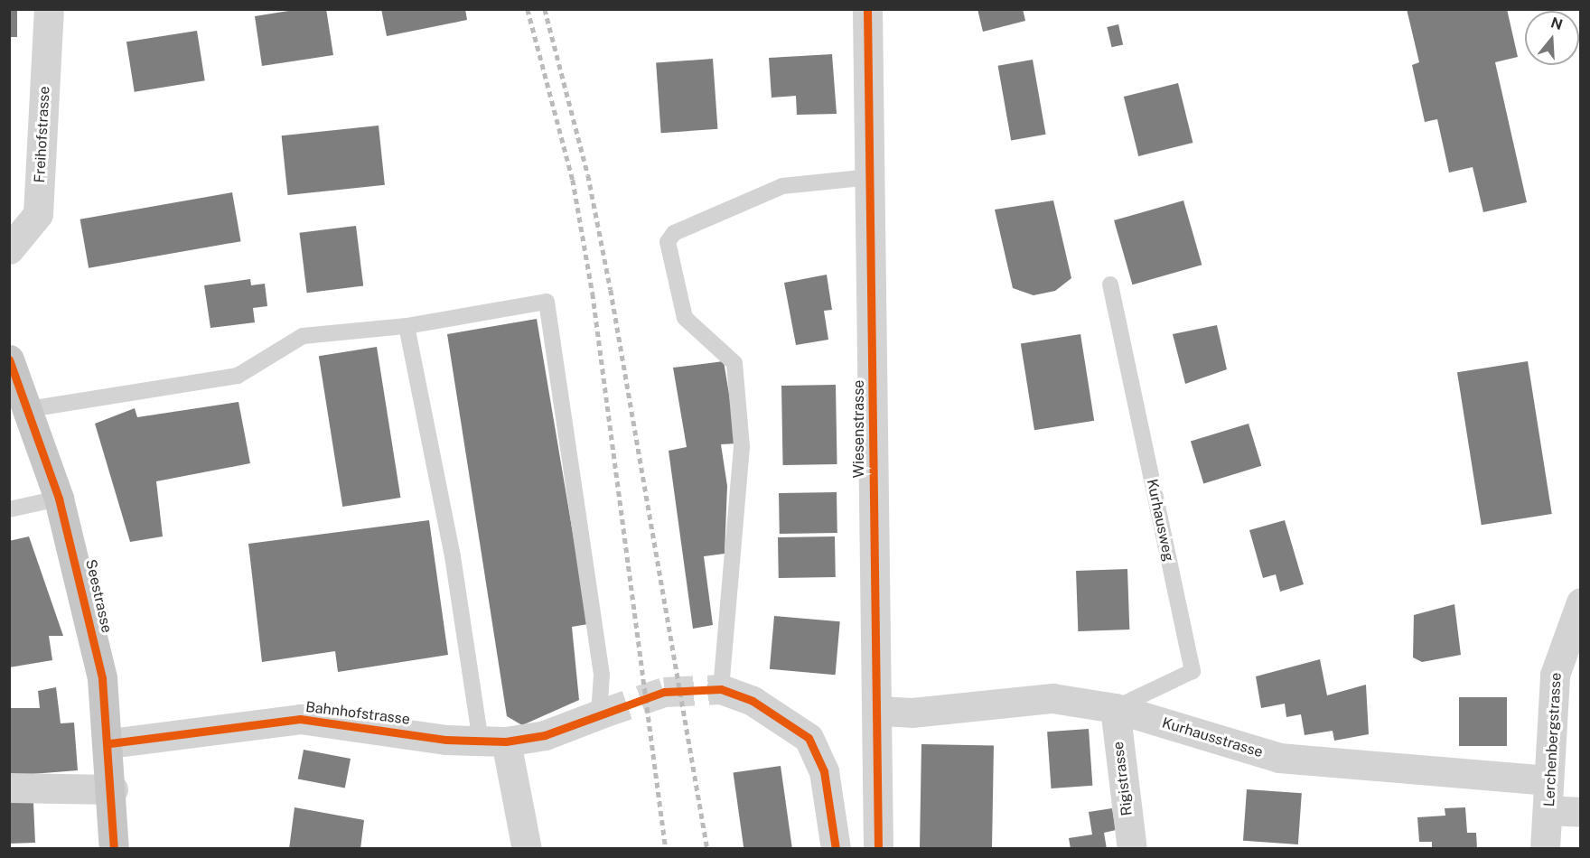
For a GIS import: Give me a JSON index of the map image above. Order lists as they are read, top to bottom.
{
  "streets": {
    "main road": ["Seestrasse"],
    "street": [
      "Freihofstrasse",
      "Wiesenstrasse",
      "Bahnhofstrasse",
      "Kurhausstrasse",
      "Lerchenbergstrasse",
      "Rigistrasse"
    ],
    "lane": ["Kurhausweg"]
  },
  "crossings": [
    ["Wiesenstrasse", "Kurhausstrasse"],
    ["Kurhausweg", "Kurhausstrasse"],
    ["Kurhausweg", "Rigistrasse"],
    ["Seestrasse", "Bahnhofstrasse"],
    ["Kurhausstrasse", "Lerchenbergstrasse"],
    ["Kurhausstrasse", "Rigistrasse"]
  ],
  "north": "top"
}
